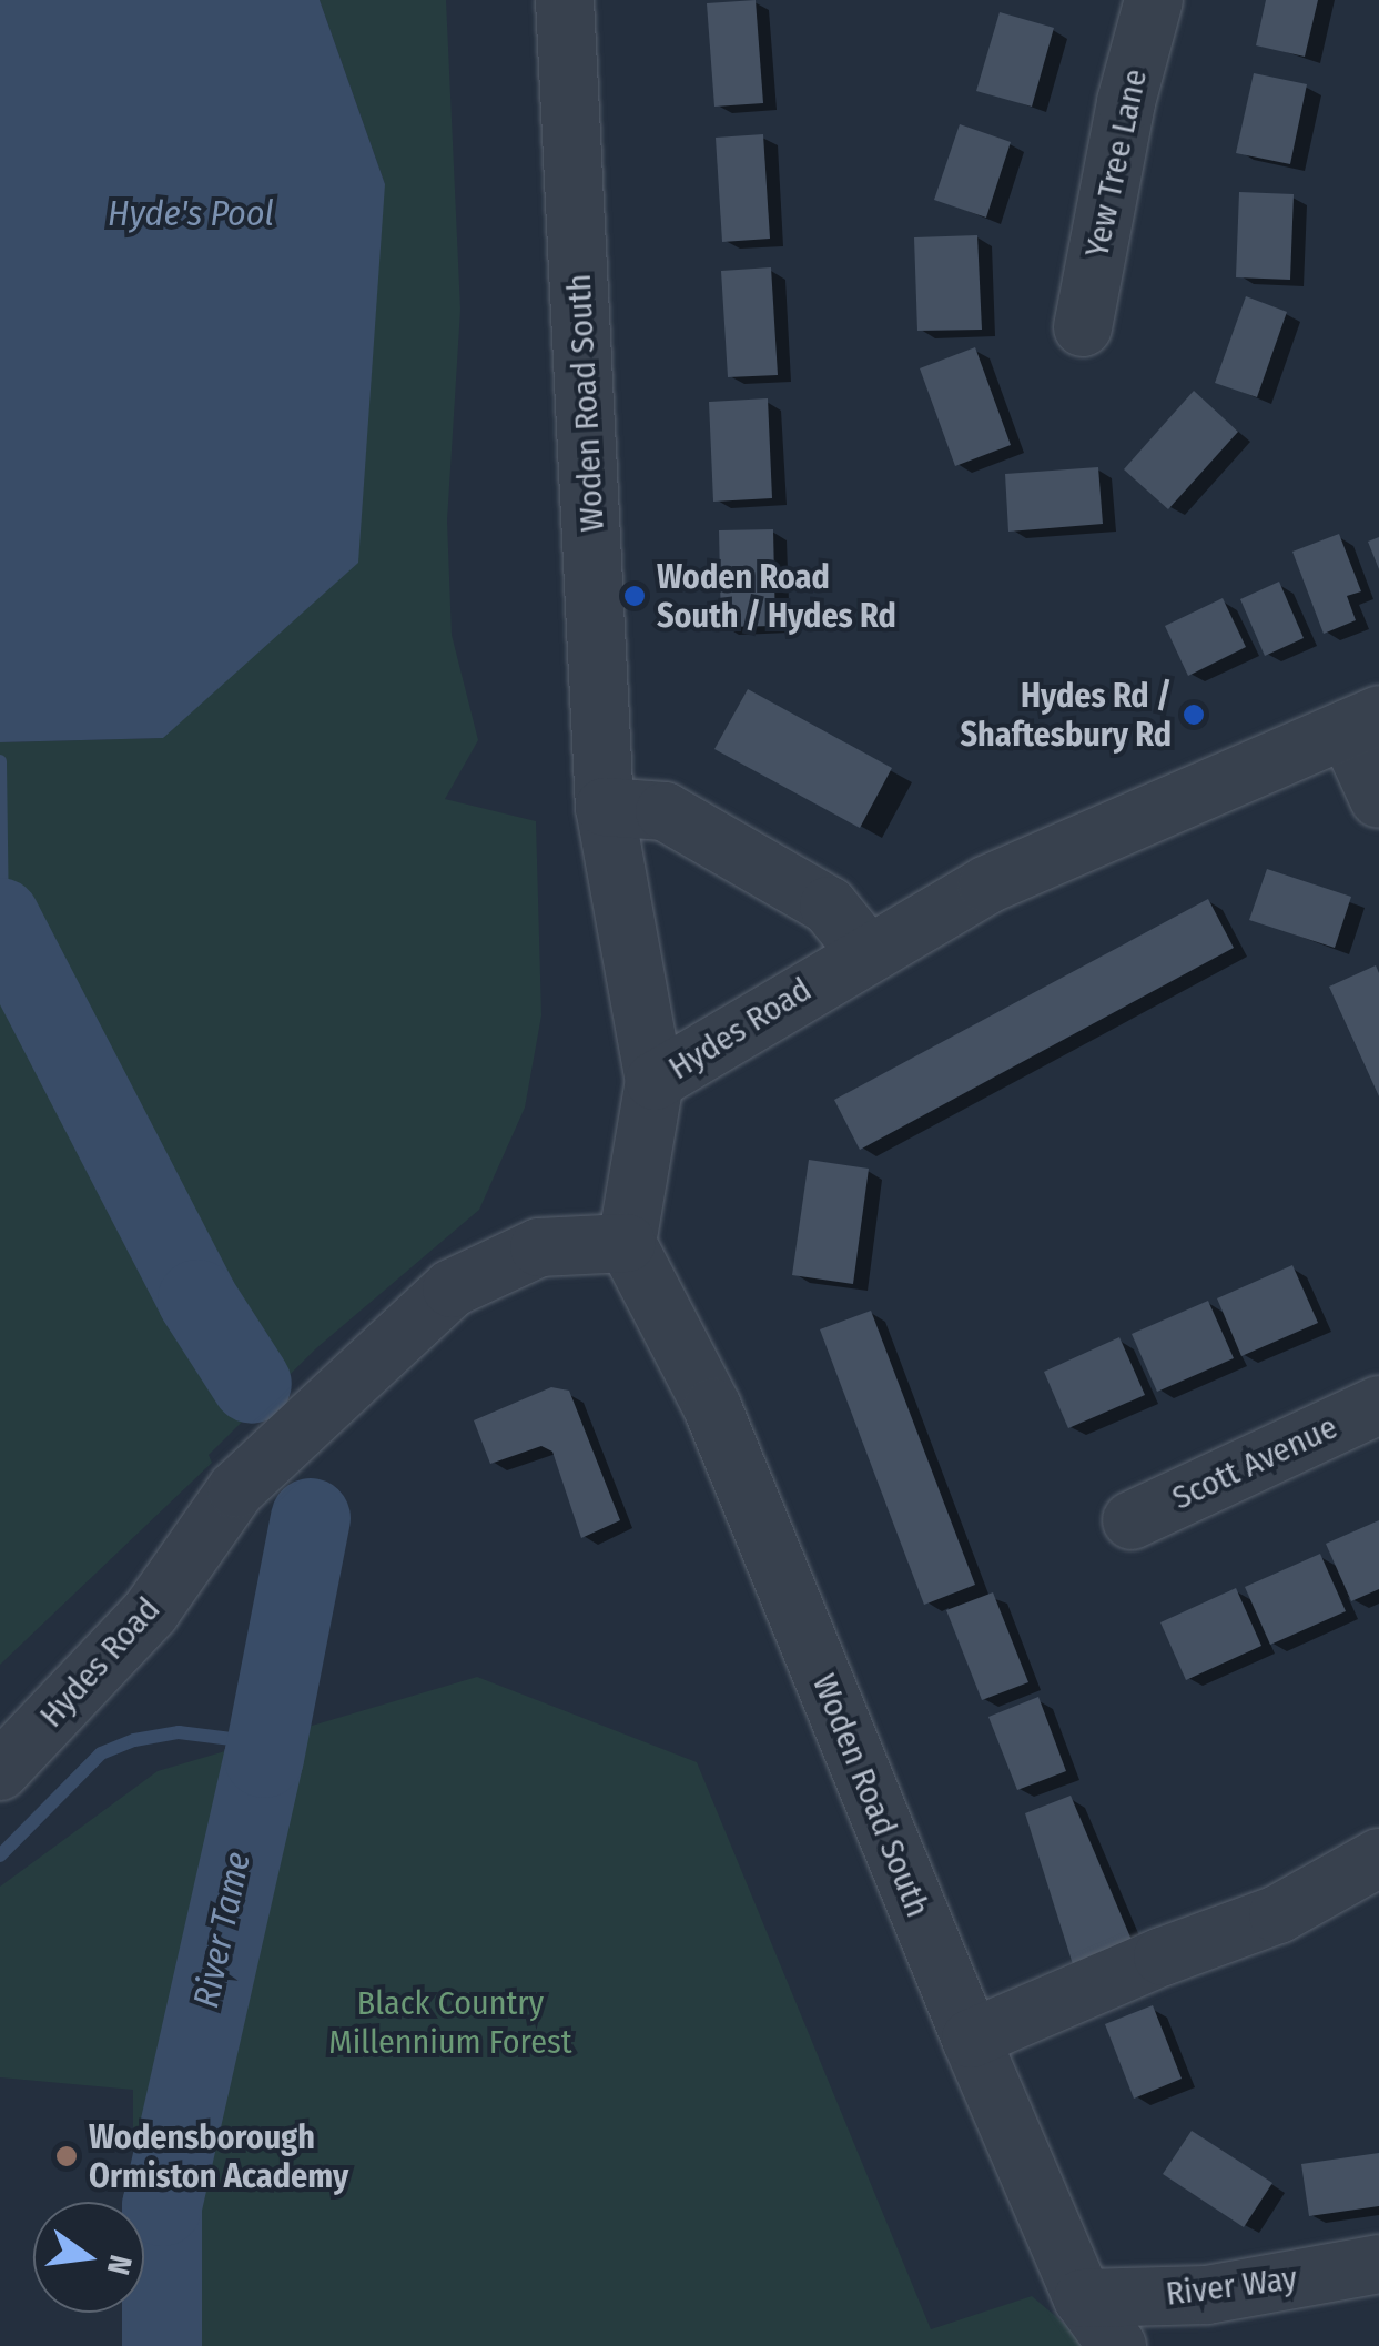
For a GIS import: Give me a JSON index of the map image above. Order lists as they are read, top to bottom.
{
  "streets": {
    "street": [
      "Yew Tree Lane",
      "Woden Road South",
      "Hydes Road",
      "Scott Avenue",
      "River Way"
    ]
  },
  "crossings": [
    ["Woden Road South", "Hydes Road"],
    ["Woden Road South", "River Way"]
  ],
  "water": ["Hyde's Pool", "River Tame"],
  "parks": ["Black Country Millennium Forest"],
  "places": ["Woden Road South / Hydes Rd", "Hydes Rd / Shaftesbury Rd", "Wodensborough Ormiston Academy"],
  "north": "right"
}
